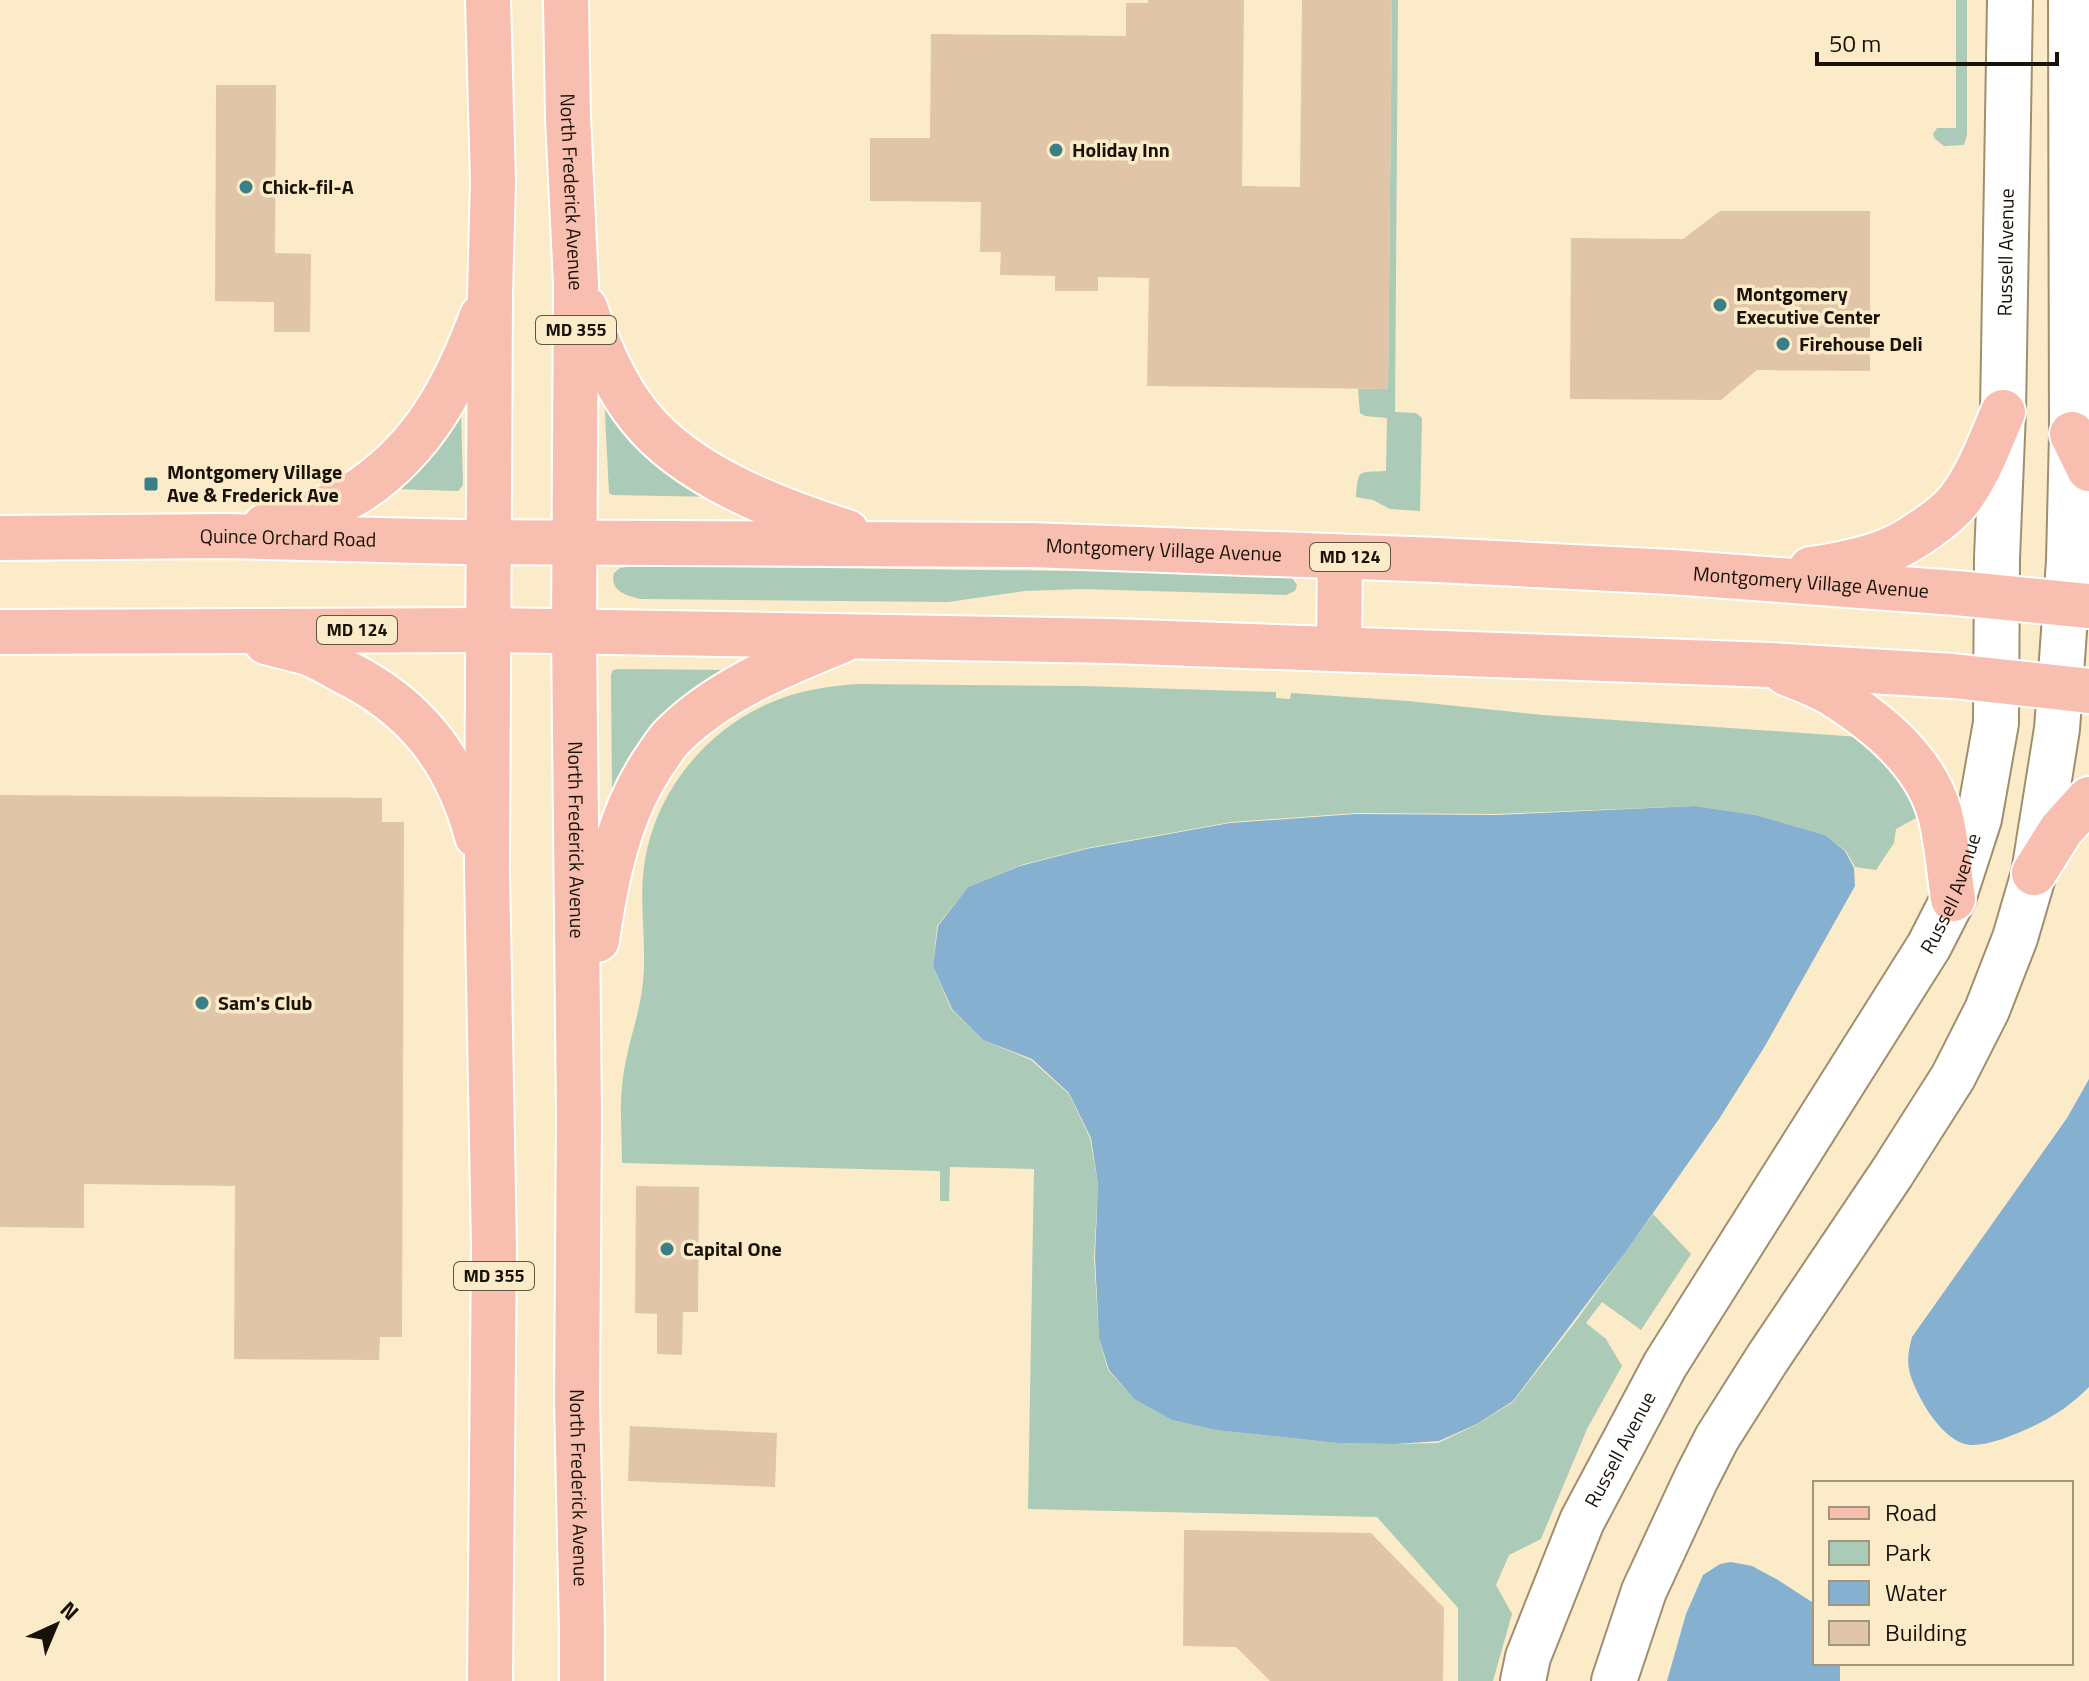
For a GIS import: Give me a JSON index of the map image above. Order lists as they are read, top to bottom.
{
  "streets": {
    "main road": [
      "North Frederick Avenue",
      "MD 355",
      "Quince Orchard Road",
      "Montgomery Village Avenue",
      "MD 124"
    ],
    "street": ["Russell Avenue"]
  },
  "crossings": [
    ["North Frederick Avenue", "Quince Orchard Road"],
    ["North Frederick Avenue", "Montgomery Village Avenue"],
    ["North Frederick Avenue", "MD 124"],
    ["Russell Avenue", "Montgomery Village Avenue"],
    ["Russell Avenue", "MD 124"],
    ["MD 355", "Quince Orchard Road"],
    ["MD 355", "MD 124"],
    ["Quince Orchard Road", "Montgomery Village Avenue"]
  ],
  "places": {
    "other": [
      "Holiday Inn",
      "Chick-fil-A",
      "Montgomery Executive Center",
      "Firehouse Deli",
      "Sam's Club",
      "Capital One"
    ],
    "transit": ["Montgomery Village Ave & Frederick Ave"]
  },
  "legend": [
    "Road",
    "Park",
    "Water",
    "Building"
  ],
  "scale_bar": "50 m",
  "north": "top right"
}
